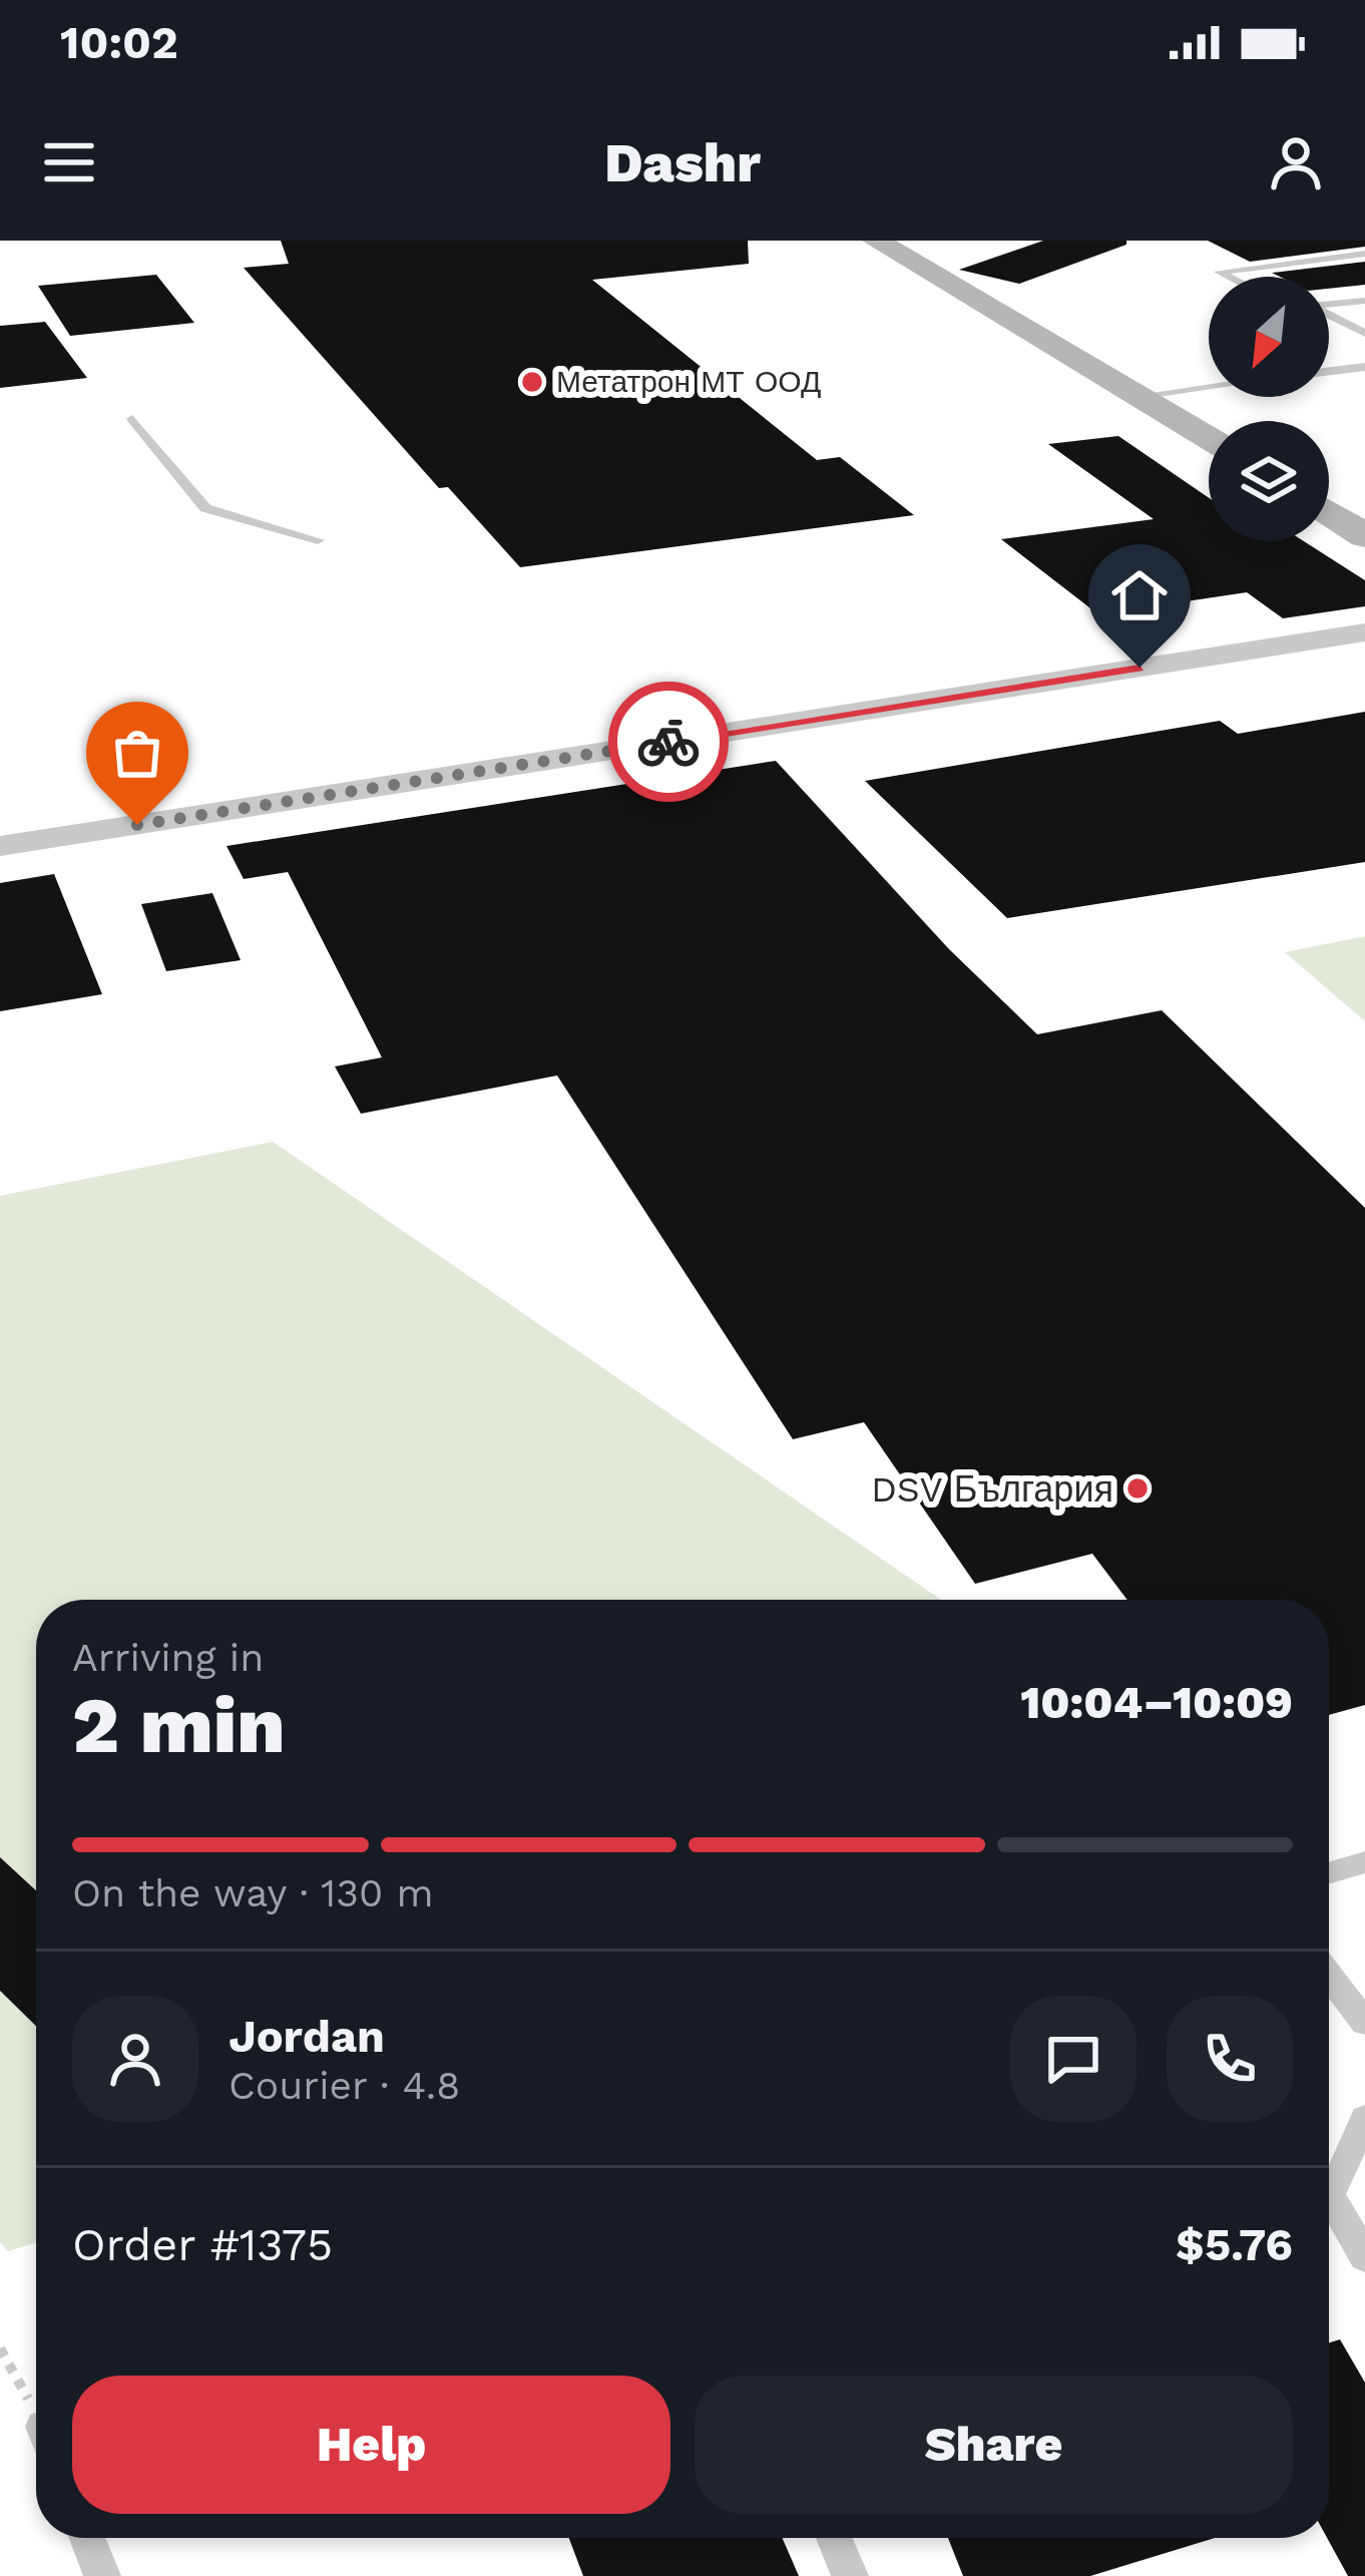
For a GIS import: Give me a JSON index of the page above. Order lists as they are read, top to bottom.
{
  "places": ["Метатрон МТ ООД", "DSV България"],
  "north": "bottom left",
  "page": {
    "status": "10:02",
    "header": "Dashr",
    "heading": ["2 min", "Arriving in", "10:04–10:09"],
    "panel": [
      "Jordan",
      "Courier · 4.8",
      "Order #1375",
      "$5.76"
    ],
    "bar": "On the way · 130 m",
    "buttons": ["Help", "Share"]
  }
}
